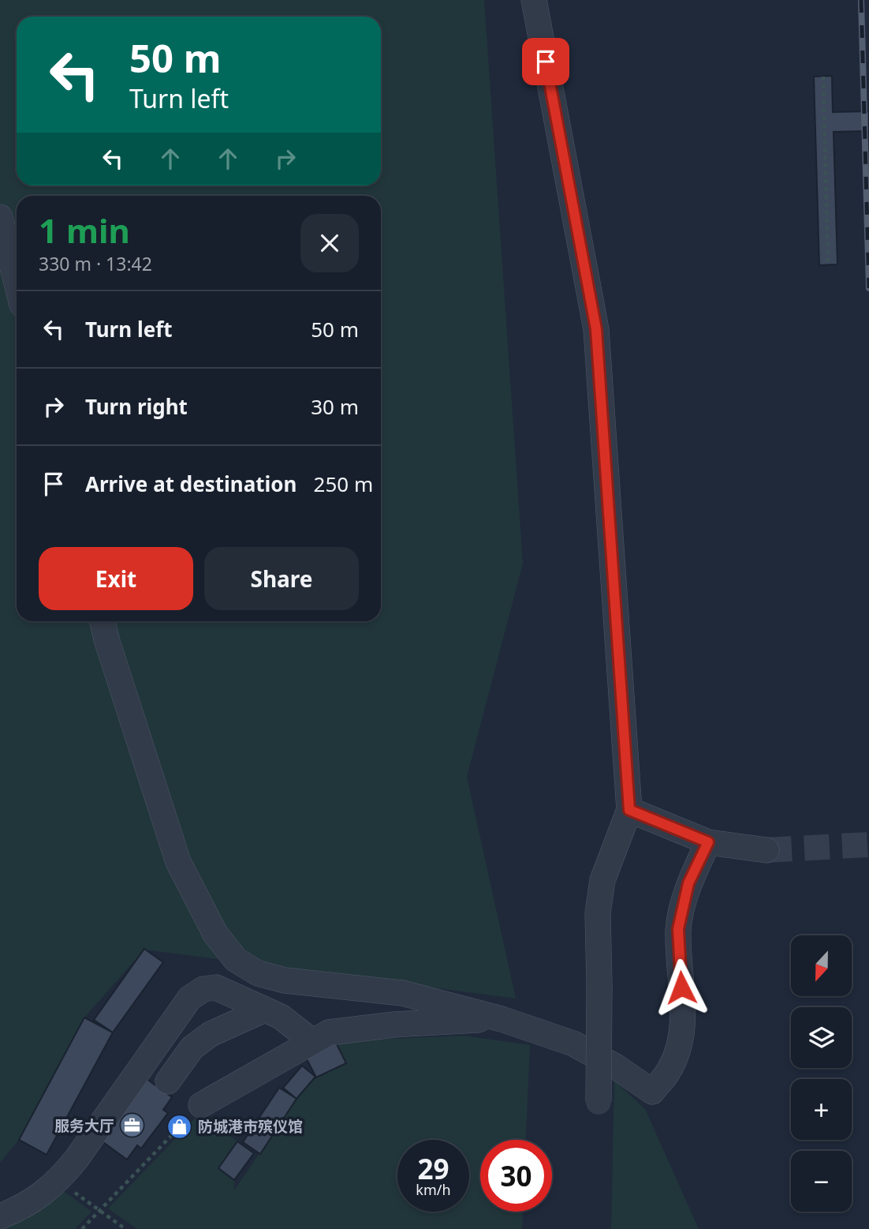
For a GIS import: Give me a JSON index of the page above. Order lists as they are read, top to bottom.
{
  "places": {
    "office": ["服务大厅"],
    "shop": ["防城港市殡仪馆"]
  },
  "north": "bottom",
  "page": {
    "turn": ["50 m", "Turn left"],
    "heading": ["1 min", "330 m · 13:42"],
    "list": [
      {
        "name": "Turn left",
        "value": "50 m"
      },
      {
        "name": "Turn right",
        "value": "30 m"
      },
      {
        "name": "Arrive at destination",
        "value": "250 m"
      }
    ],
    "buttons": ["Exit", "Share"],
    "map_buttons": ["+", "−"],
    "speed": "29 km/h",
    "limit": "30"
  }
}
